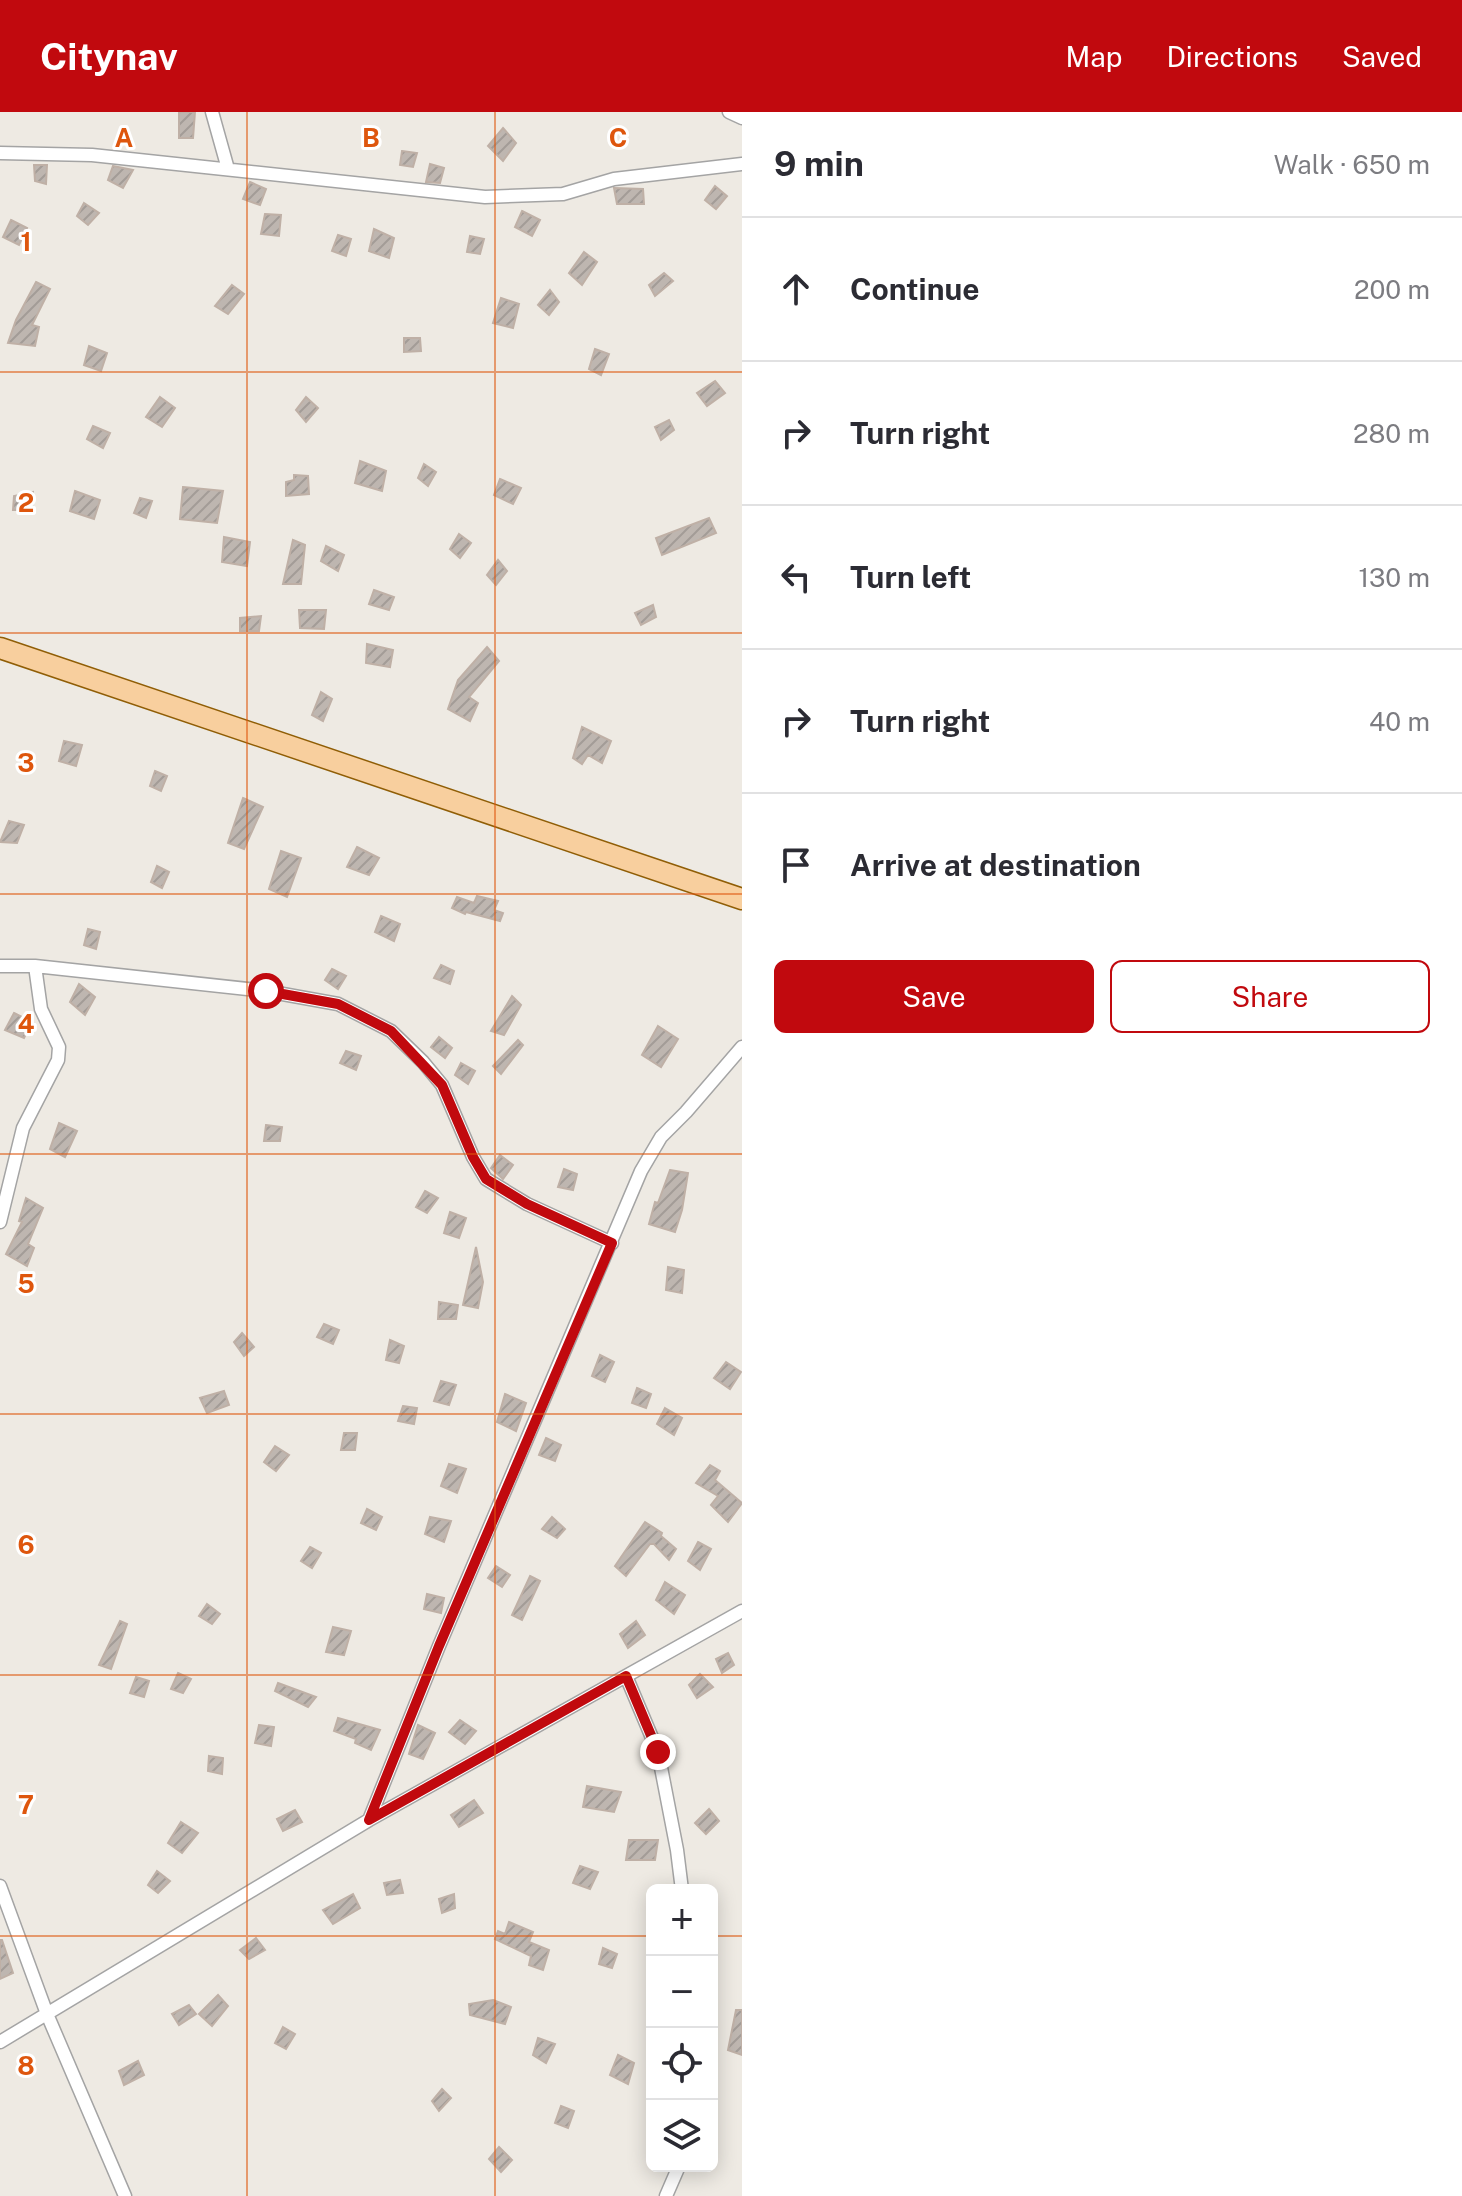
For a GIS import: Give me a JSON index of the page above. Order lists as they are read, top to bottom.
{
  "page": {
    "header": "Citynav",
    "nav": ["Map", "Directions", "Saved"],
    "heading": ["9 min", "Walk · 650 m"],
    "list": [
      ["Continue", "200 m"],
      ["Turn right", "280 m"],
      ["Turn left", "130 m"],
      ["Turn right", "40 m"],
      "Arrive at destination"
    ],
    "buttons": ["Save", "Share"],
    "map_buttons": ["+", "−"]
  },
  "grid": {
    "columns": ["A", "B", "C"],
    "rows": [
      "1",
      "2",
      "3",
      "4",
      "5",
      "6",
      "7",
      "8"
    ]
  }
}
